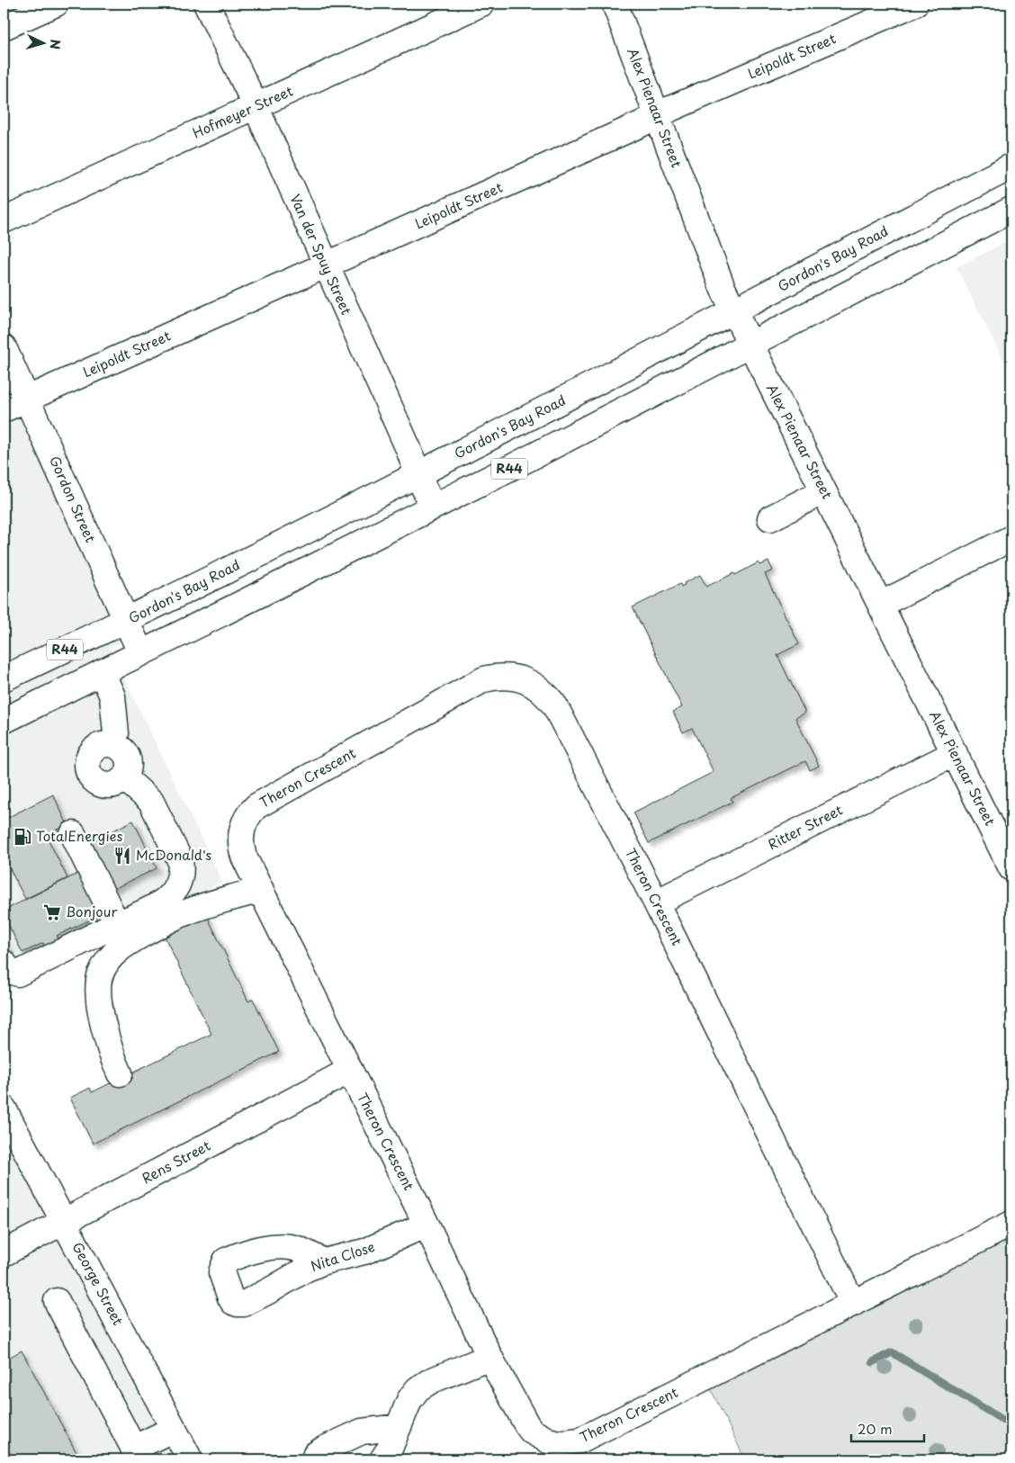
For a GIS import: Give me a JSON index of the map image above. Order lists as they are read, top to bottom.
{
  "streets": {
    "street": [
      "Leipoldt Street",
      "Alex Pienaar Street",
      "Hofmeyer Street",
      "Van der Spuy Street",
      "Gordon's Bay Road",
      "R44",
      "Gordon Street",
      "Theron Crescent",
      "Ritter Street",
      "Rens Street",
      "Nita Close",
      "George Street"
    ]
  },
  "crossings": [
    ["Leipoldt Street", "Alex Pienaar Street"],
    ["Leipoldt Street", "Van der Spuy Street"],
    ["Leipoldt Street", "Gordon Street"],
    ["Alex Pienaar Street", "Gordon's Bay Road"],
    ["Alex Pienaar Street", "R44"],
    ["Alex Pienaar Street", "Ritter Street"],
    ["Hofmeyer Street", "Van der Spuy Street"],
    ["Van der Spuy Street", "Gordon's Bay Road"],
    ["Van der Spuy Street", "R44"],
    ["Gordon's Bay Road", "Gordon Street"],
    ["R44", "Gordon Street"],
    ["Theron Crescent", "Ritter Street"],
    ["Theron Crescent", "Rens Street"],
    ["Theron Crescent", "Nita Close"],
    ["Rens Street", "George Street"]
  ],
  "places": {
    "fuel station": ["TotalEnergies"],
    "restaurant": ["McDonald's"],
    "supermarket": ["Bonjour"]
  },
  "scale_bar": "20 m",
  "north": "right"
}
